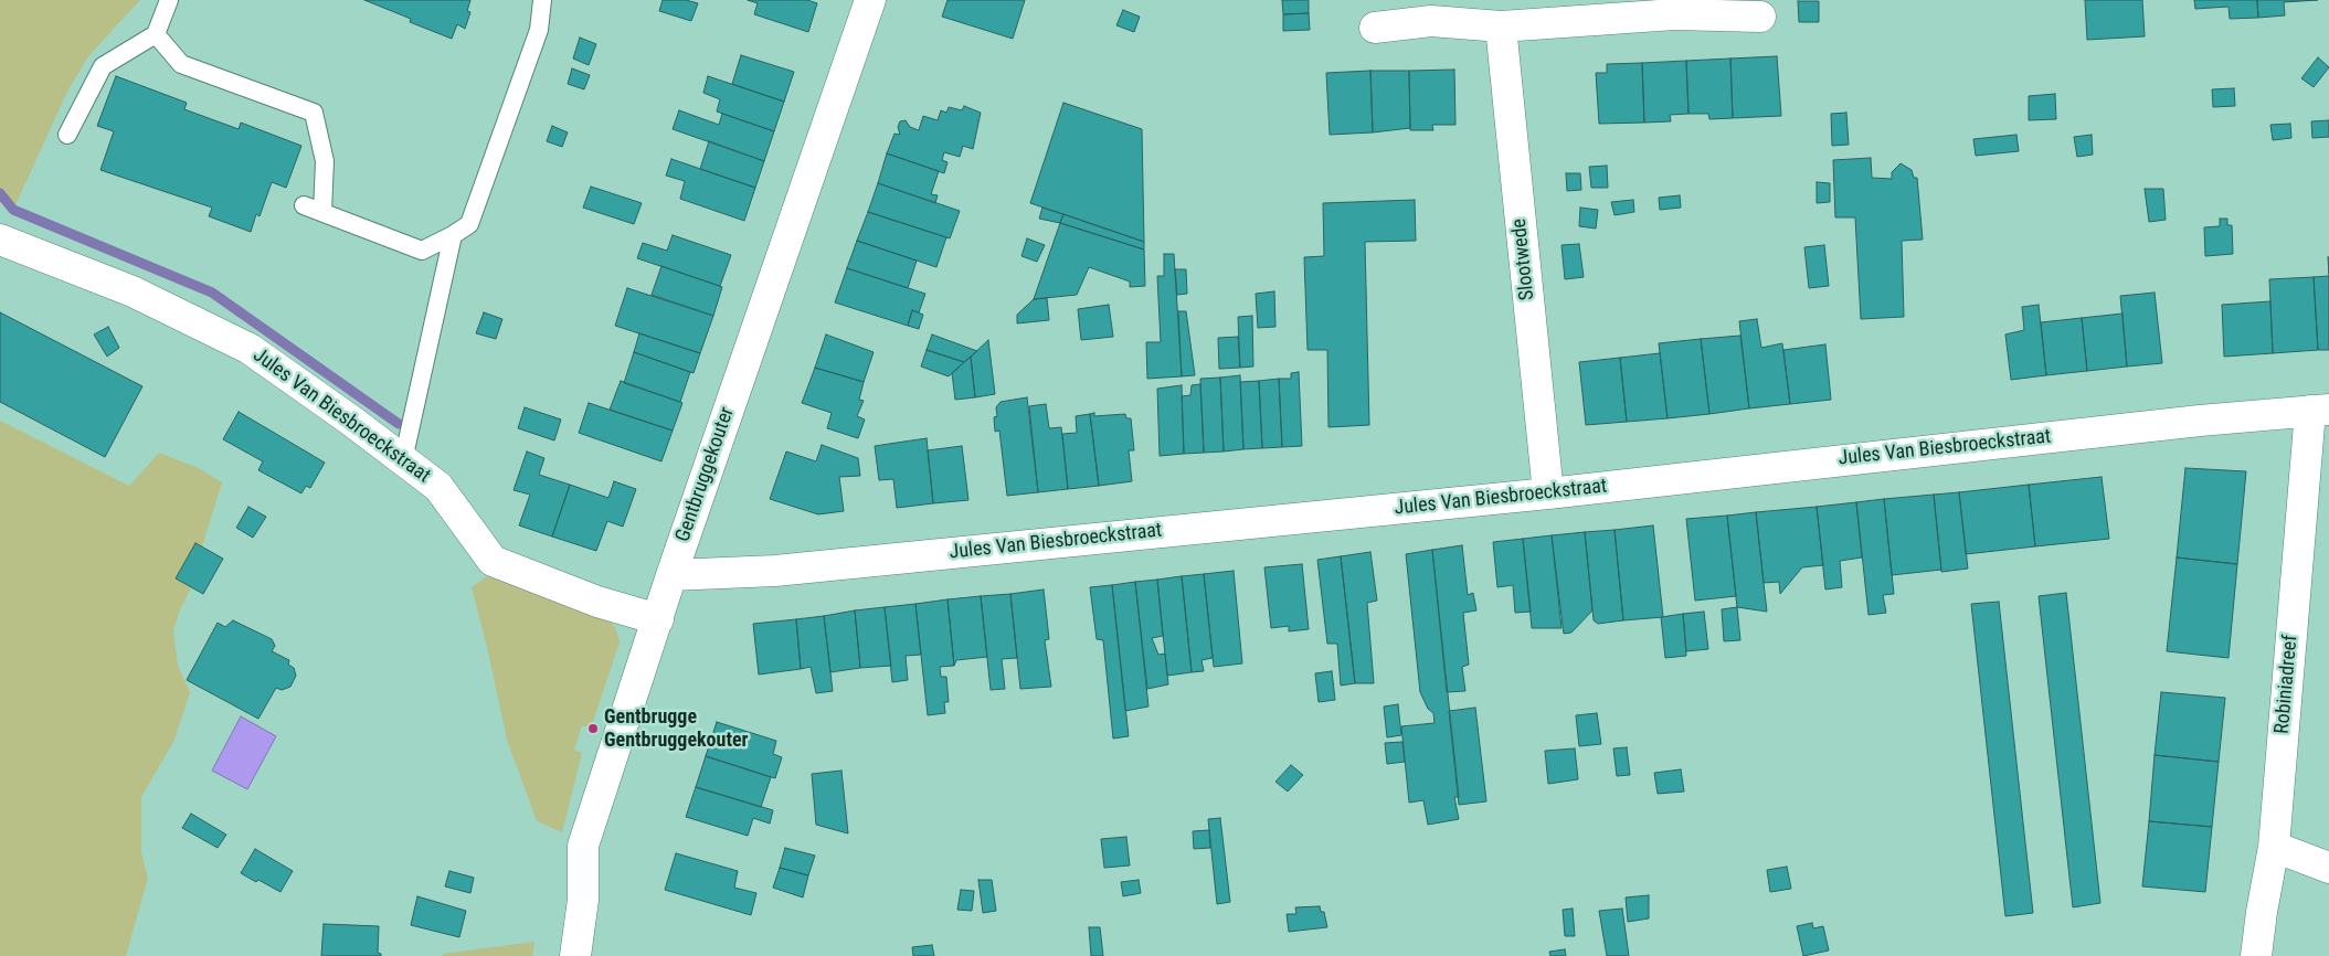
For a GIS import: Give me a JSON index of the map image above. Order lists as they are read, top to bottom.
{
  "streets": {
    "street": [
      "Slootwede",
      "Jules Van Biesbroeckstraat",
      "Gentbruggekouter",
      "Robiniadreef"
    ]
  },
  "crossings": [
    ["Slootwede", "Jules Van Biesbroeckstraat"],
    ["Jules Van Biesbroeckstraat", "Gentbruggekouter"],
    ["Jules Van Biesbroeckstraat", "Robiniadreef"]
  ],
  "places": ["Gentbrugge Gentbruggekouter"]
}
